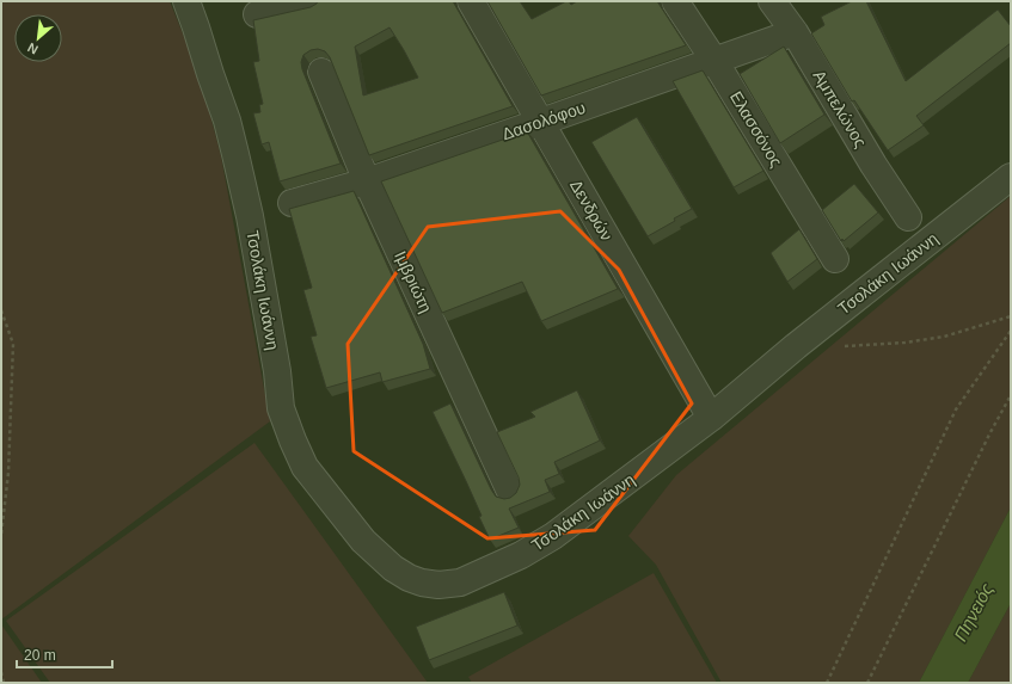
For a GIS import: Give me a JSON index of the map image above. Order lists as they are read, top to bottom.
{
  "streets": {
    "street": [
      "Αμπελώνος",
      "Δασολόφου",
      "Ελασσόνος",
      "Δενδρών",
      "Τσολάκη Ιωάννη",
      "Ιμβριώτη"
    ]
  },
  "crossings": [
    ["Αμπελώνος", "Δασολόφου"],
    ["Δασολόφου", "Ελασσόνος"],
    ["Δασολόφου", "Δενδρών"],
    ["Δασολόφου", "Ιμβριώτη"],
    ["Δενδρών", "Τσολάκη Ιωάννη"]
  ],
  "water": ["Πηνειός"],
  "scale_bar": "20 m",
  "north": "bottom left"
}
